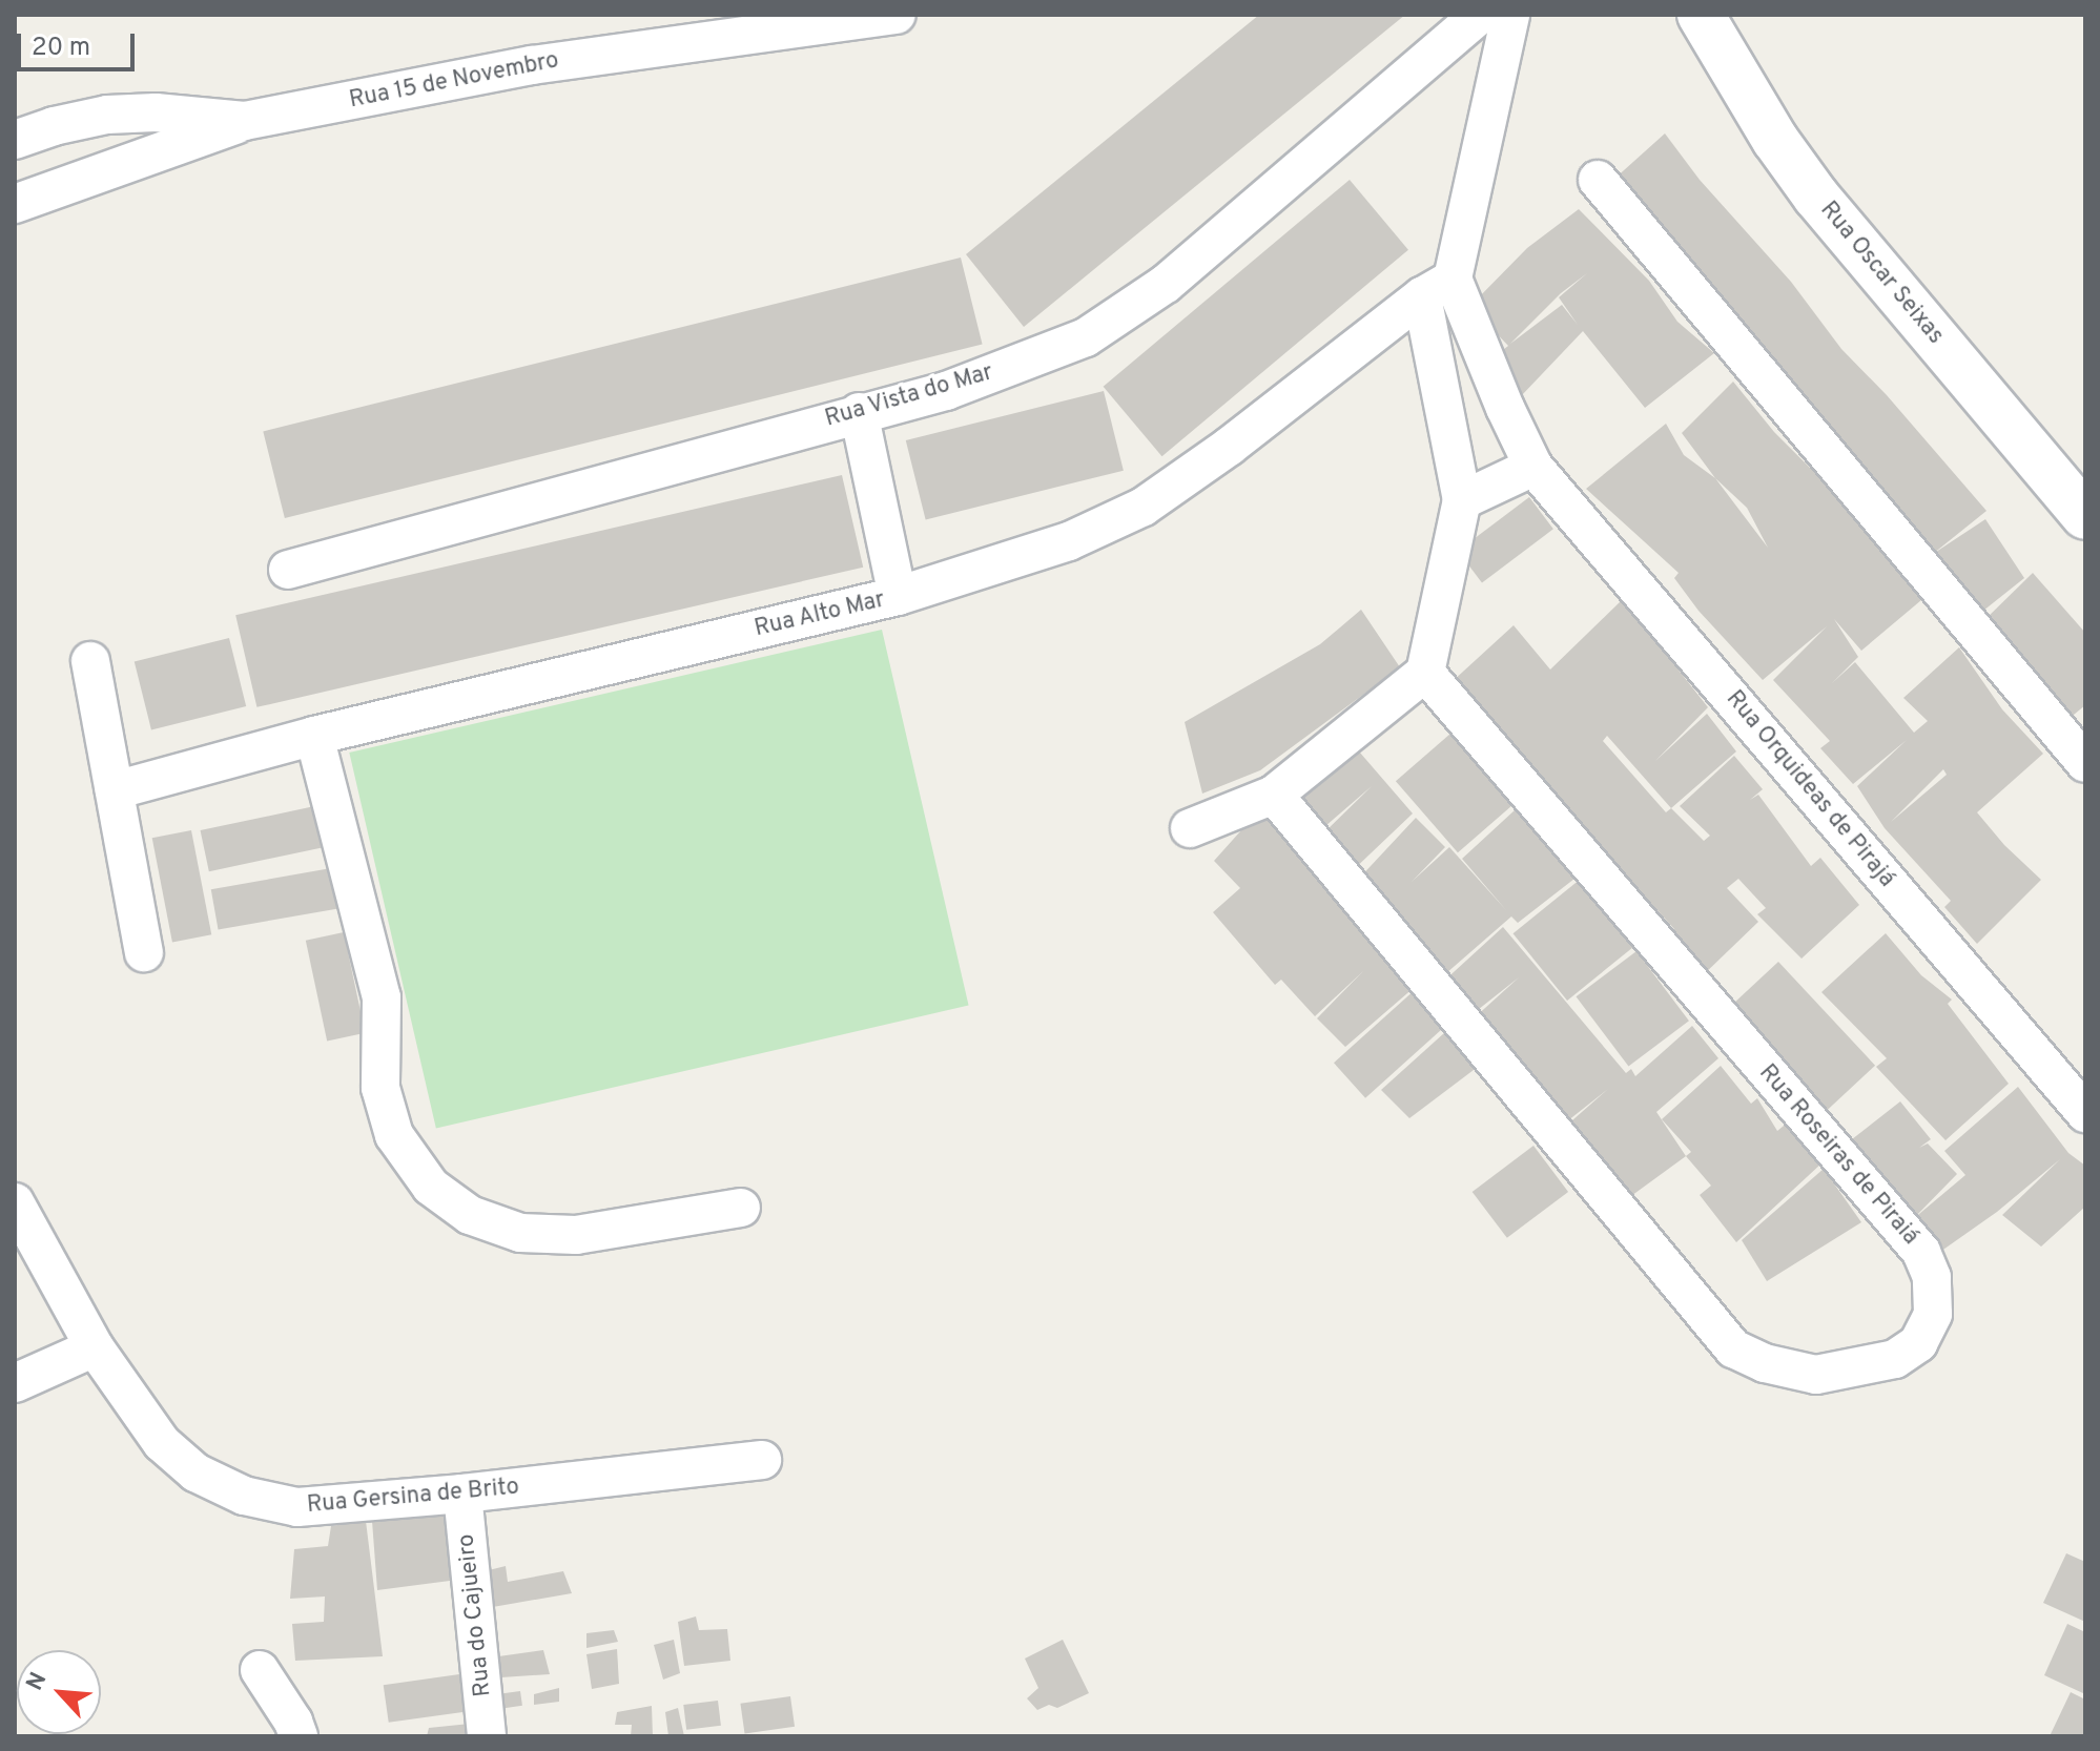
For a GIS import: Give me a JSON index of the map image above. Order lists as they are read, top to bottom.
{
  "streets": {
    "main road": ["Rua Oscar Seixas"],
    "street": [
      "Rua 15 de Novembro",
      "Rua Vista do Mar",
      "Rua Alto Mar",
      "Rua Orquideas de Pirajá",
      "Rua Roseiras de Piraiá",
      "Rua Gersina de Brito",
      "Rua do Cajueiro"
    ]
  },
  "crossings": [
    ["Rua Alto Mar", "Rua Orquideas de Pirajá"],
    ["Rua Gersina de Brito", "Rua do Cajueiro"]
  ],
  "scale_bar": "20 m",
  "north": "top left"
}
